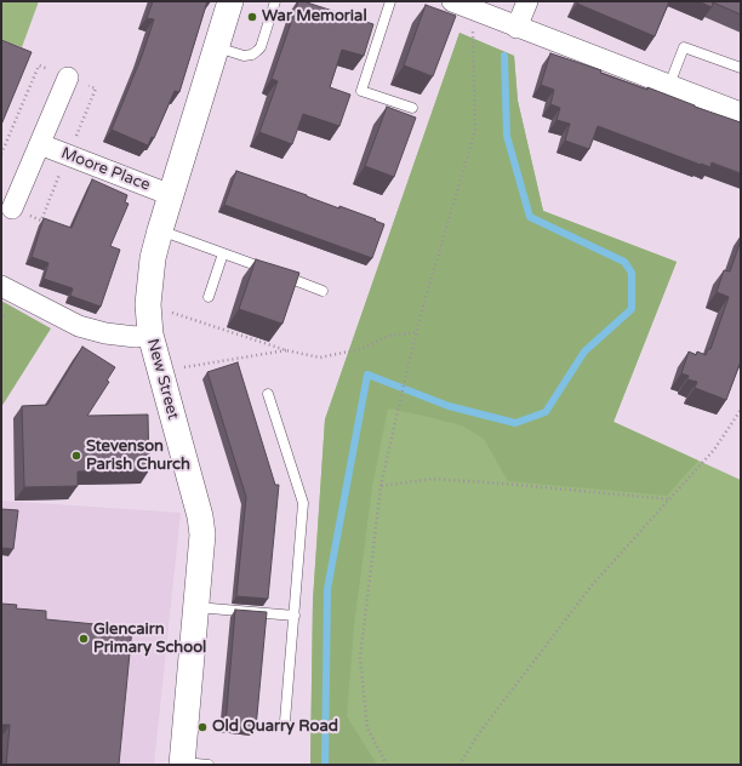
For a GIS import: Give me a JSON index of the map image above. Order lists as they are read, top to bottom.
{
  "streets": {
    "street": ["Moore Place", "New Street"]
  },
  "crossings": [
    ["Moore Place", "New Street"]
  ],
  "places": [
    "War Memorial",
    "Stevenson Parish Church",
    "Glencairn Primary School",
    "Old Quarry Road"
  ]
}
